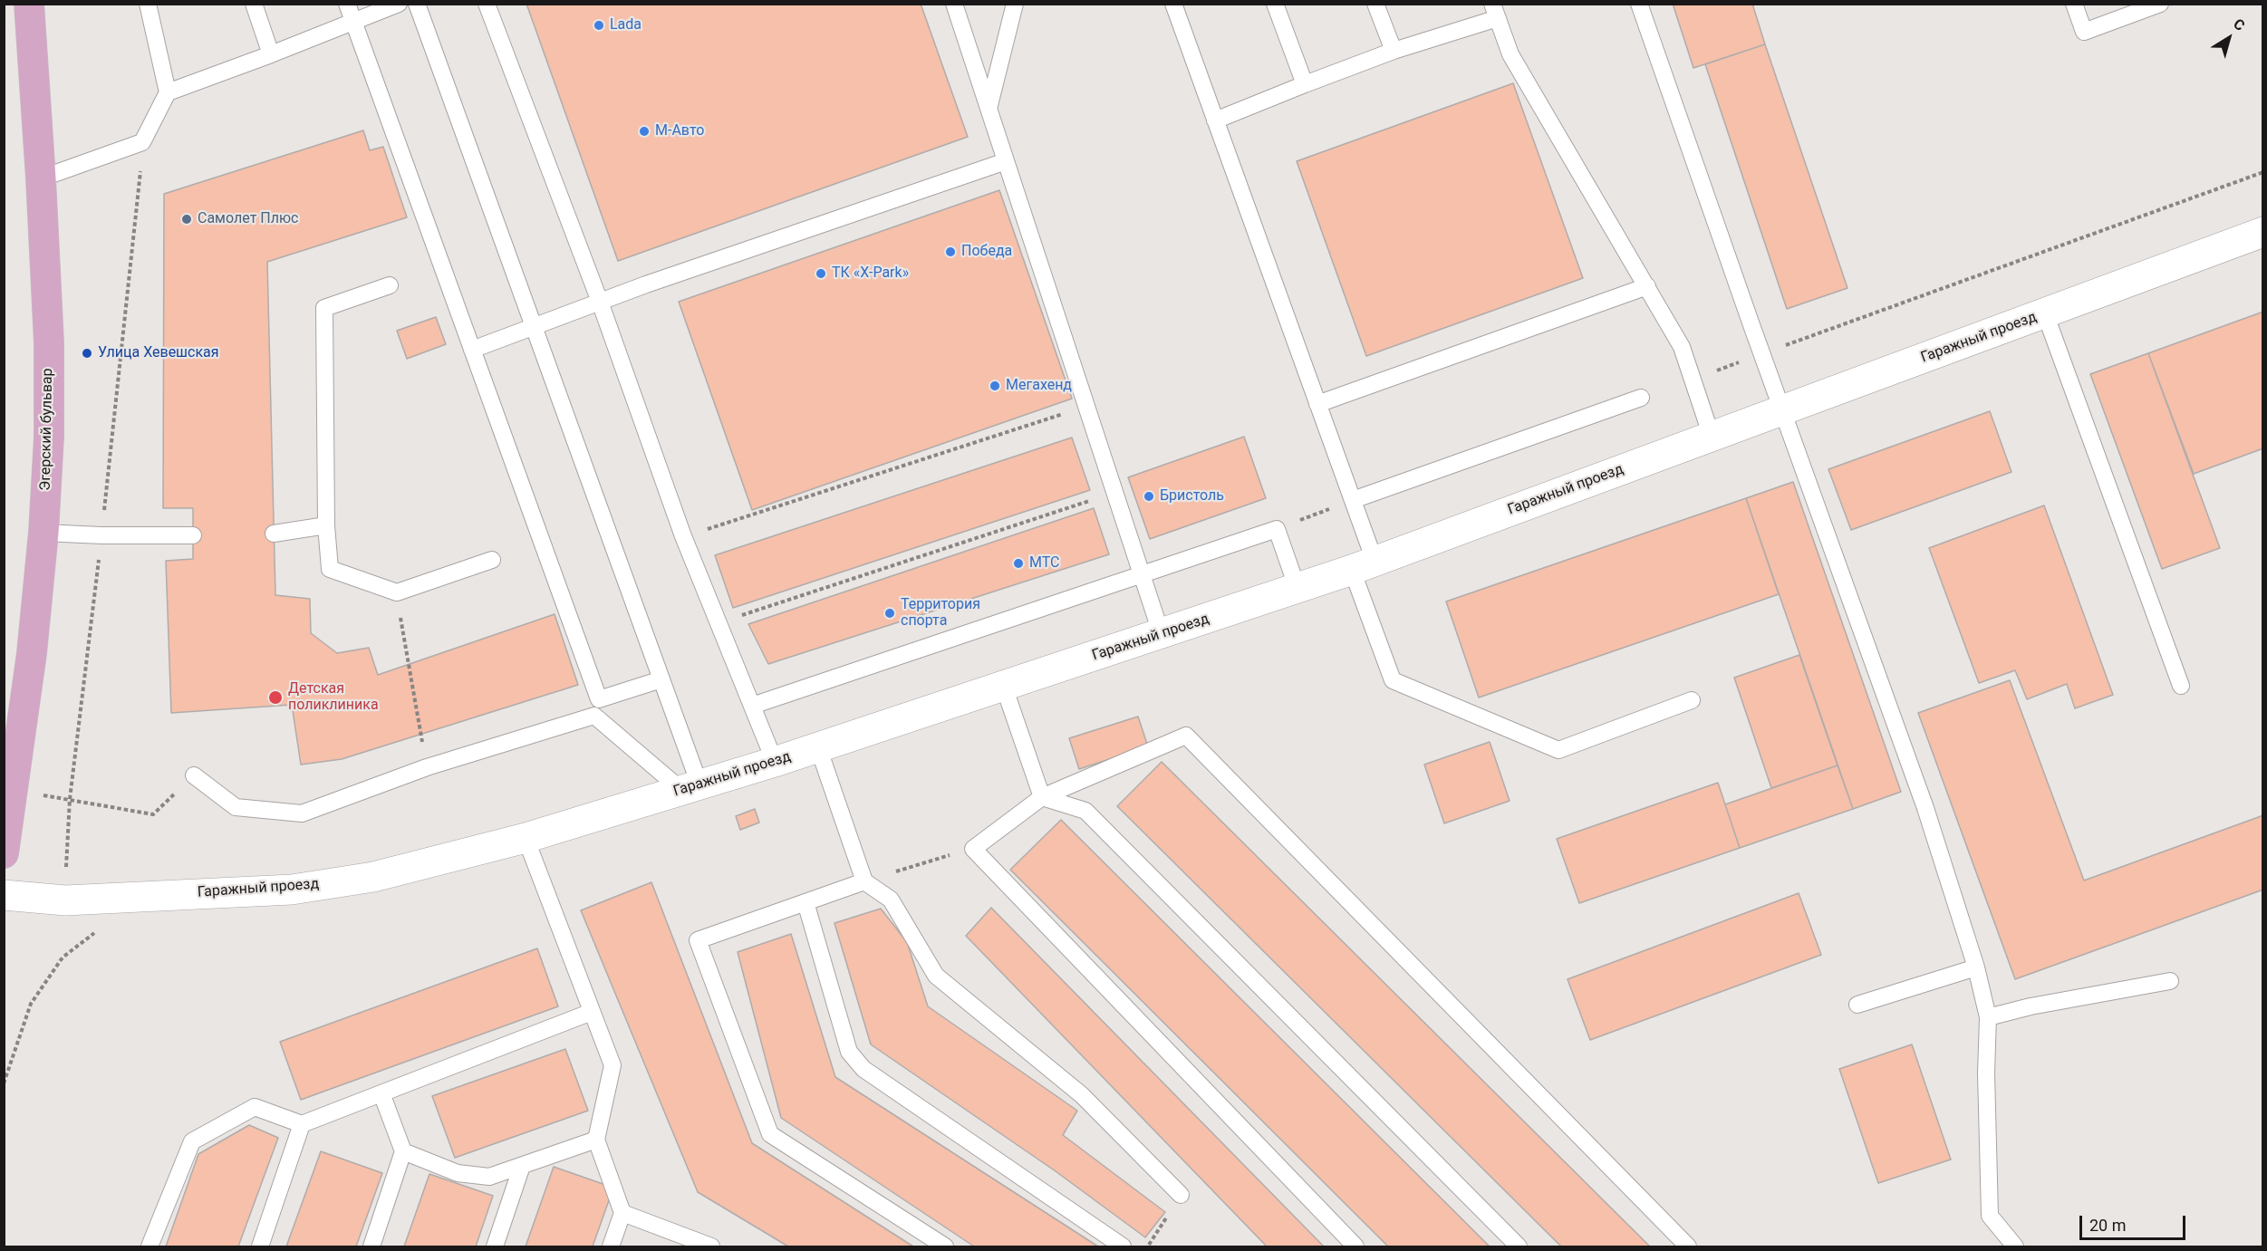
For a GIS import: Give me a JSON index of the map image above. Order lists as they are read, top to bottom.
{
  "streets": {
    "main road": ["Эгерский бульвар"],
    "street": ["Гаражный проезд"]
  },
  "places": [
    "Lada",
    "М-Авто",
    "Самолет Плюс",
    "Победа",
    "ТК «X-Park»",
    "Улица Хевешская",
    "Мегахенд",
    "Бристоль",
    "МТС",
    "Территория спорта",
    "Детская поликлиника"
  ],
  "scale_bar": "20 m",
  "north": "top right"
}
